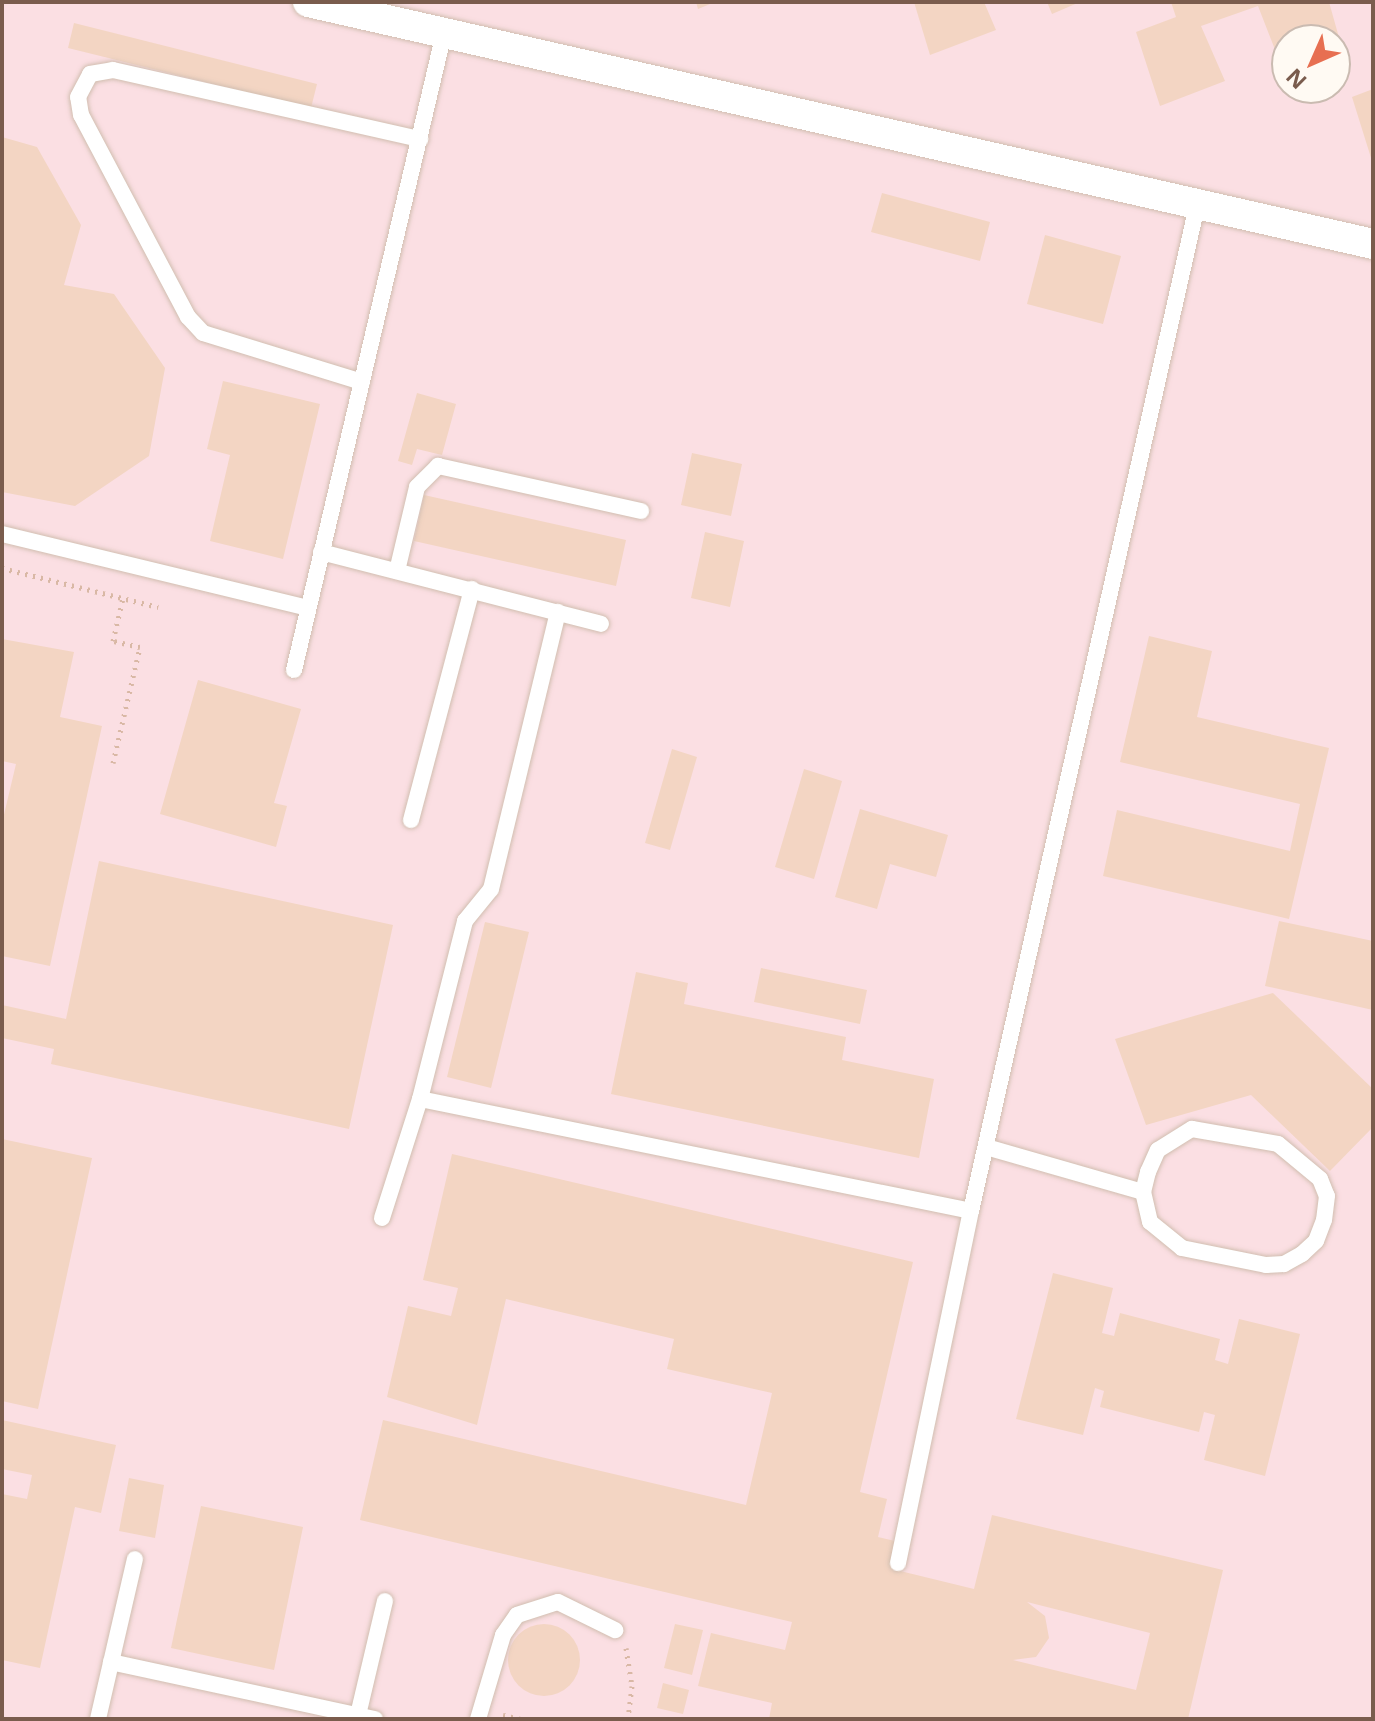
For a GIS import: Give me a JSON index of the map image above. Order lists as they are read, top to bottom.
{
  "north": "bottom left"
}
